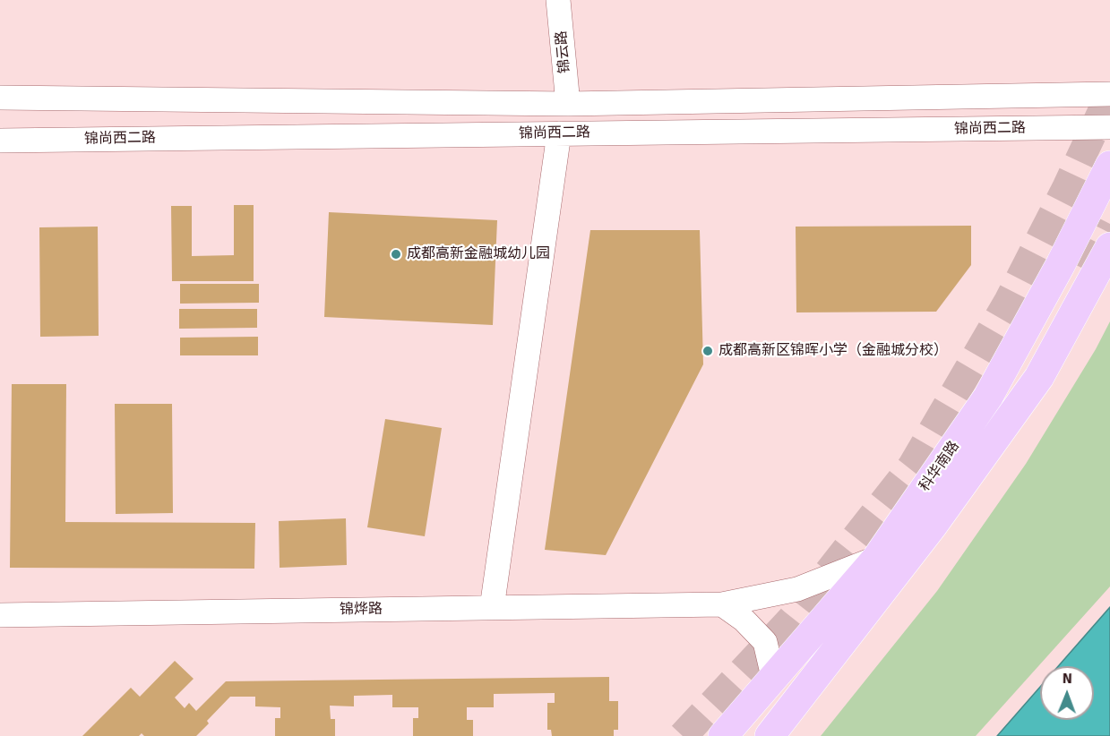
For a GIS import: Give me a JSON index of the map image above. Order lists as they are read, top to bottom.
{
  "streets": {
    "main road": ["科华南路"],
    "street": ["锦云路", "锦尚西二路", "锦烨路"]
  },
  "crossings": [
    ["科华南路", "锦烨路"]
  ],
  "places": ["成都高新金融城幼儿园", "成都高新区锦晖小学（金融城分校）"],
  "north": "top"
}
